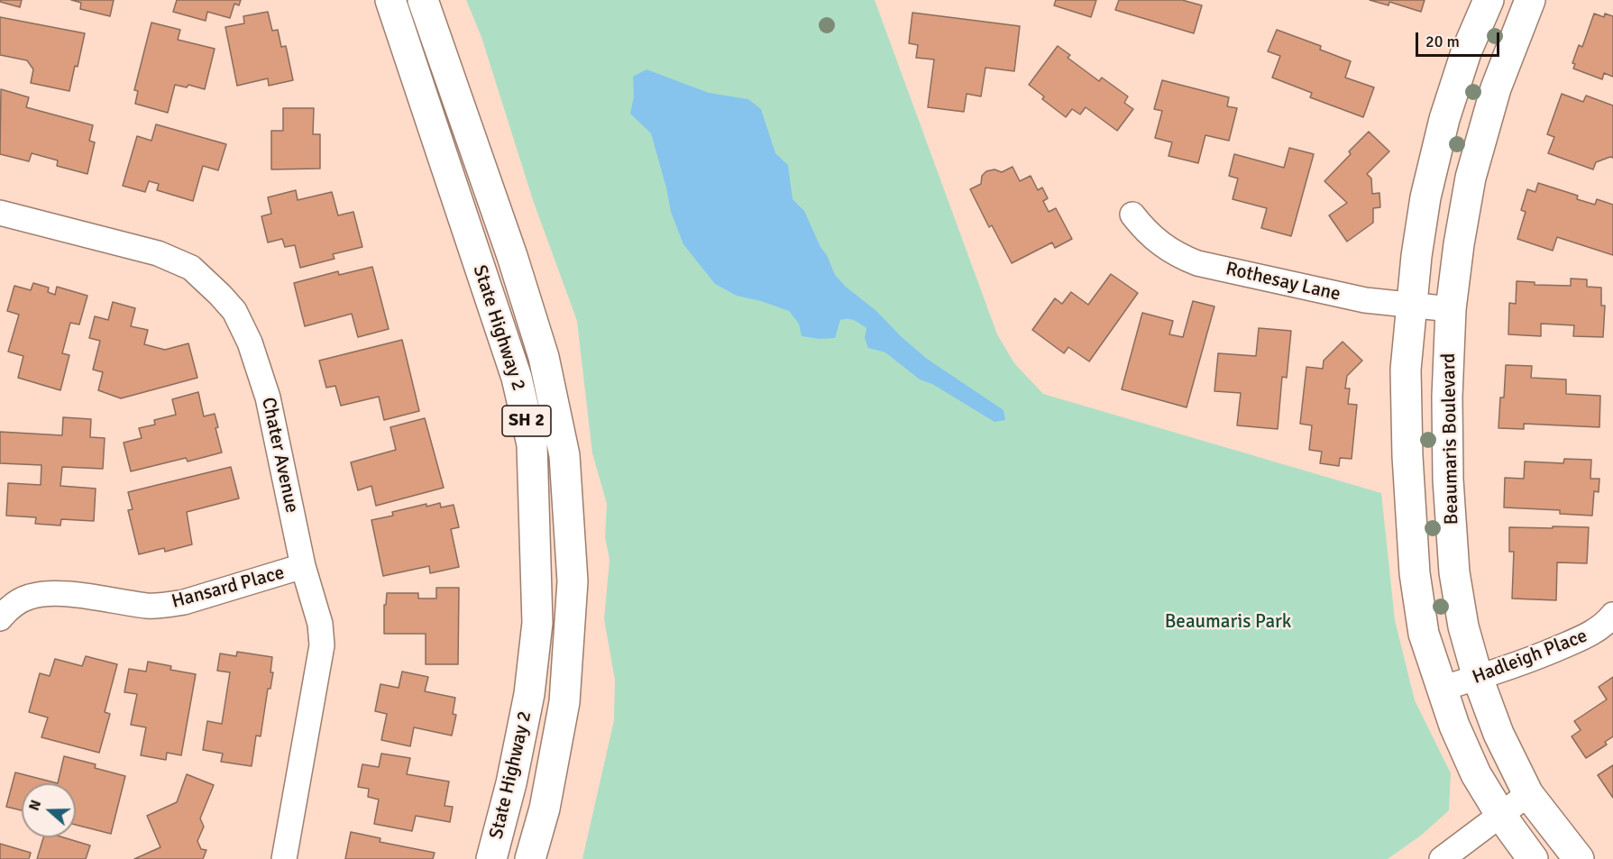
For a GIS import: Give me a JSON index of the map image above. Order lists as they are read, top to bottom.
{
  "streets": {
    "main road": ["State Highway 2", "SH 2", "Beaumaris Boulevard"],
    "street": [
      "Rothesay Lane",
      "Chater Avenue",
      "Hansard Place",
      "Hadleigh Place"
    ]
  },
  "crossings": [
    ["Rothesay Lane", "Beaumaris Boulevard"],
    ["Beaumaris Boulevard", "Hadleigh Place"],
    ["Chater Avenue", "Hansard Place"]
  ],
  "parks": ["Beaumaris Park"],
  "scale_bar": "20 m",
  "north": "left"
}
